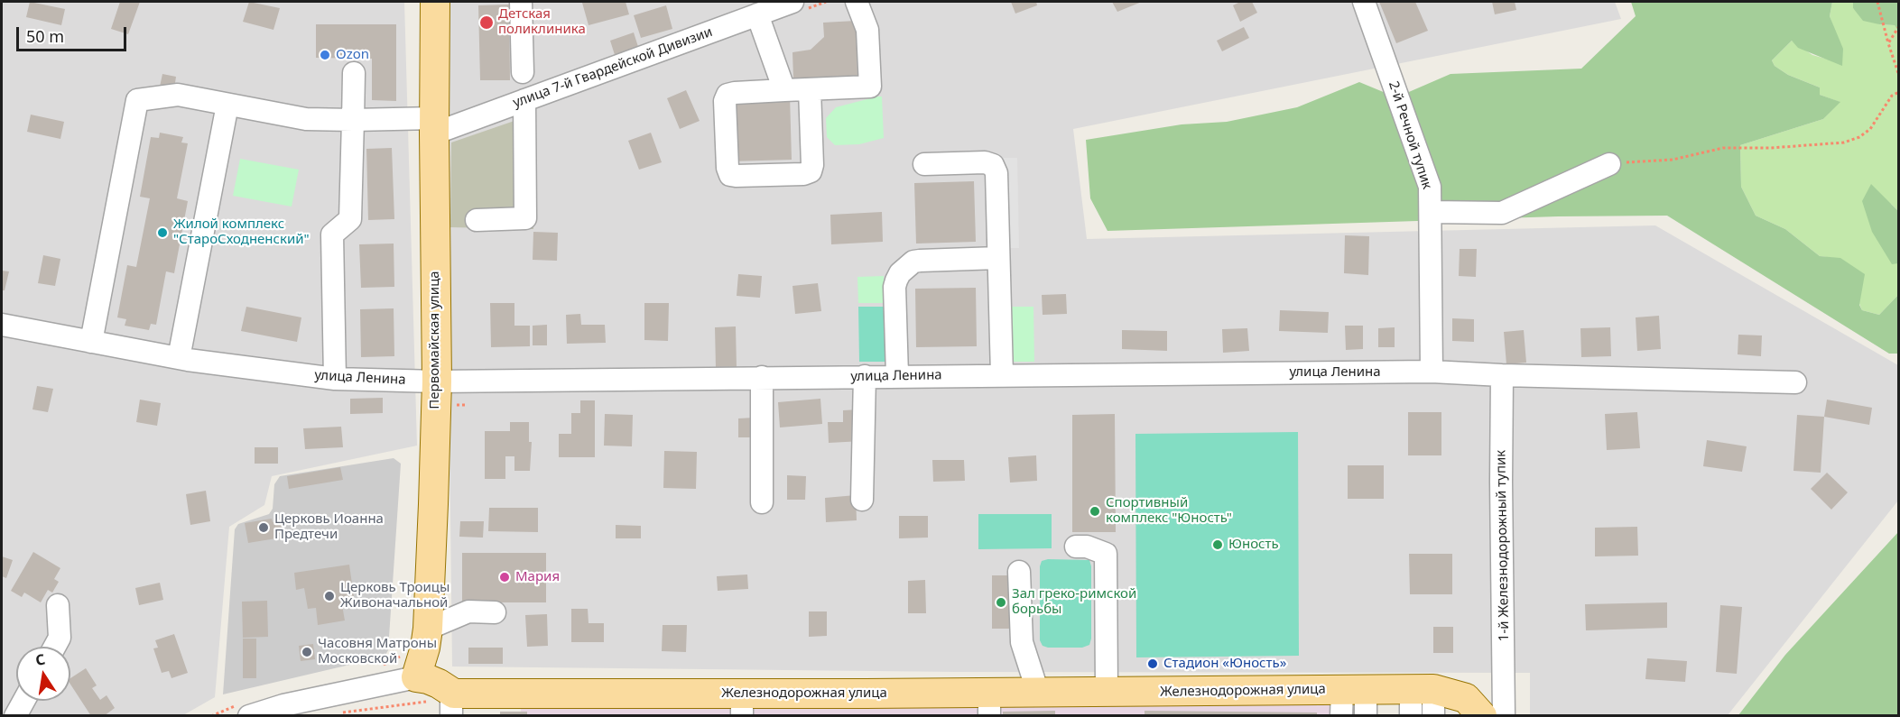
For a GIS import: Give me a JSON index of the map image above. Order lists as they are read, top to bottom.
{
  "streets": {
    "main road": ["Первомайская улица", "Железнодорожная улица"],
    "street": [
      "улица 7-й Гвардейской Дивизии",
      "2-й Речной тупик",
      "улица Ленина",
      "1-й Железнодорожный тупик"
    ]
  },
  "crossings": [
    ["улица 7-й Гвардейской Дивизии", "Первомайская улица"],
    ["улица 7-й Гвардейской Дивизии", "улица Ленина"],
    ["2-й Речной тупик", "улица Ленина"],
    ["Первомайская улица", "улица Ленина"],
    ["Первомайская улица", "Железнодорожная улица"],
    ["улица Ленина", "1-й Железнодорожный тупик"]
  ],
  "places": [
    "Детская поликлиника",
    "Ozon",
    "Жилой комплекс \"СтароСходненский\"",
    "Спортивный комплекс \"Юность\"",
    "Церковь Иоанна Предтечи",
    "Юность",
    "Мария",
    "Церковь Троицы Живоначальной",
    "Зал греко-римской борьбы",
    "Часовня Матроны Московской",
    "Стадион «Юность»"
  ],
  "scale_bar": "50 m",
  "north": "top"
}
